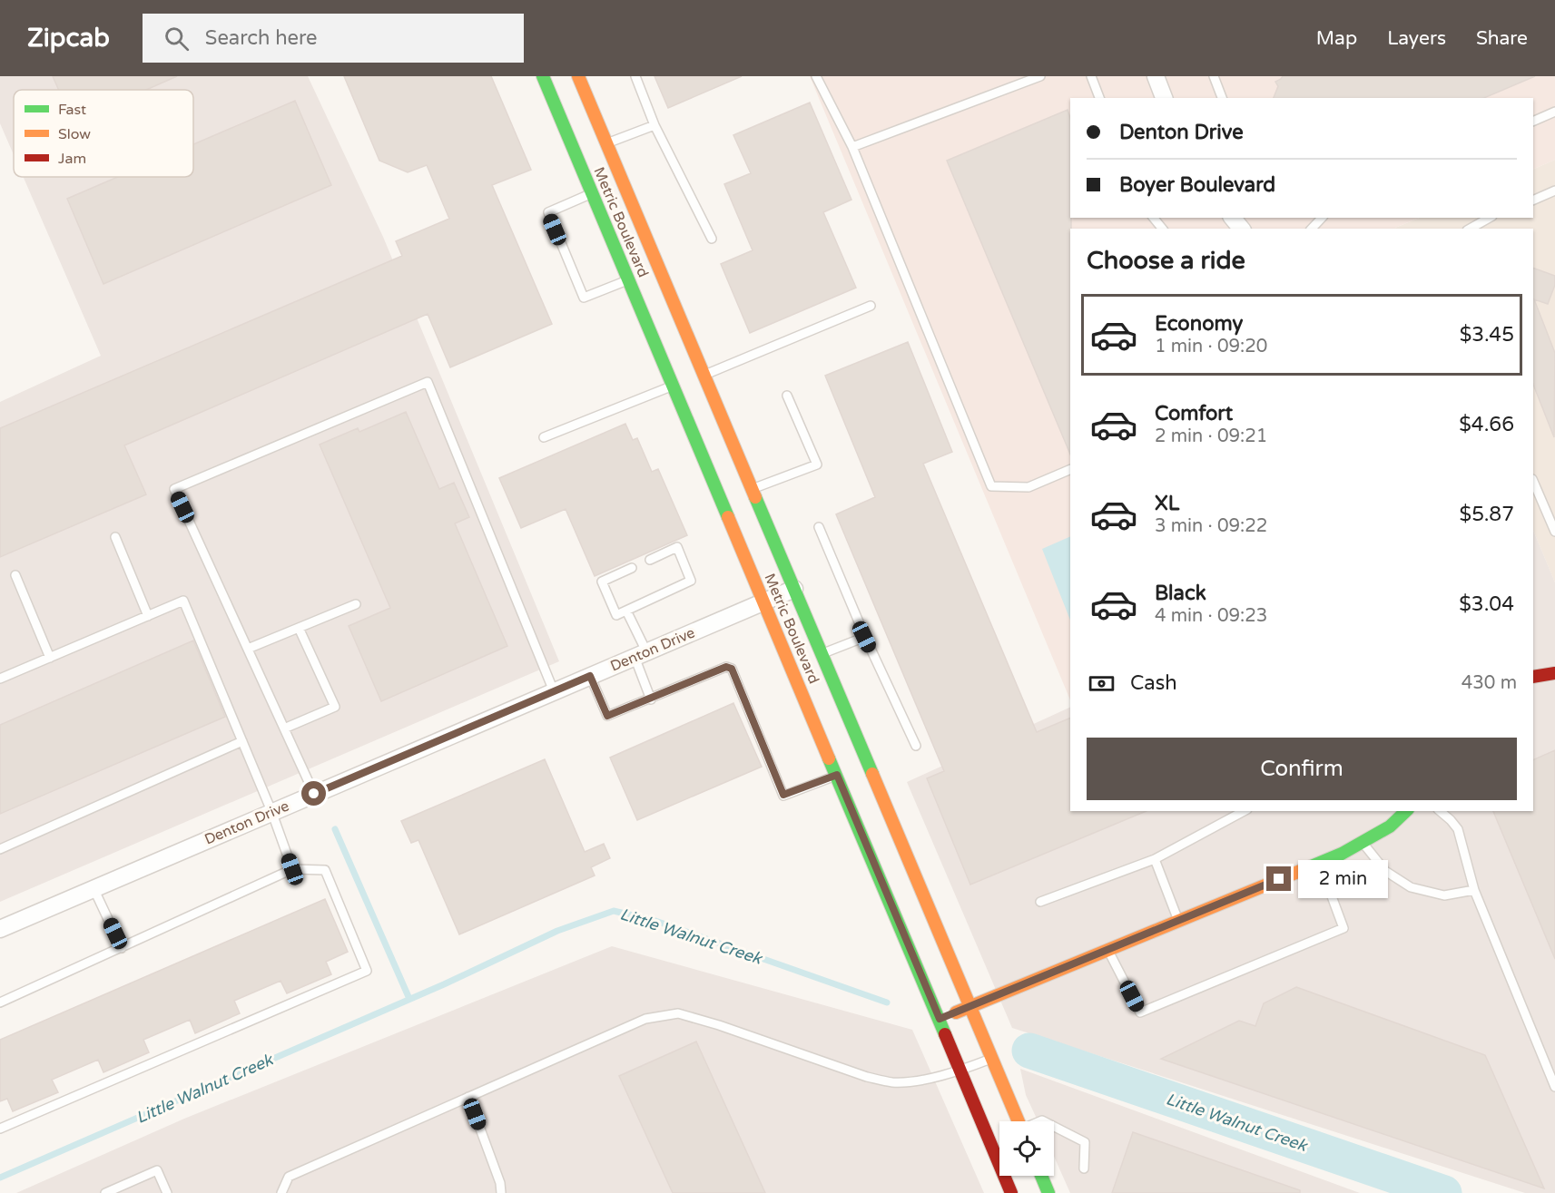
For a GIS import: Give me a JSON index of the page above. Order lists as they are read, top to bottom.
{
  "streets": {
    "main road": ["Metric Boulevard"],
    "street": ["Denton Drive"]
  },
  "crossings": [
    ["Metric Boulevard", "Denton Drive"]
  ],
  "water": ["Little Walnut Creek"],
  "legend": ["Fast", "Slow", "Jam"],
  "page": {
    "header": "Zipcab",
    "search": "Search here",
    "nav": ["Map", "Layers", "Share"],
    "banner": ["Denton Drive", "Boyer Boulevard"],
    "heading": "Choose a ride",
    "list": [
      {
        "name": "Economy",
        "note": "1 min · 09:20",
        "value": "$3.45"
      },
      {
        "name": "Comfort",
        "note": "2 min · 09:21",
        "value": "$4.66"
      },
      {
        "name": "XL",
        "note": "3 min · 09:22",
        "value": "$5.87"
      },
      {
        "name": "Black",
        "note": "4 min · 09:23",
        "value": "$3.04"
      }
    ],
    "pay": ["Cash", "430 m"],
    "buttons": "Confirm",
    "bubble": "2 min"
  }
}
